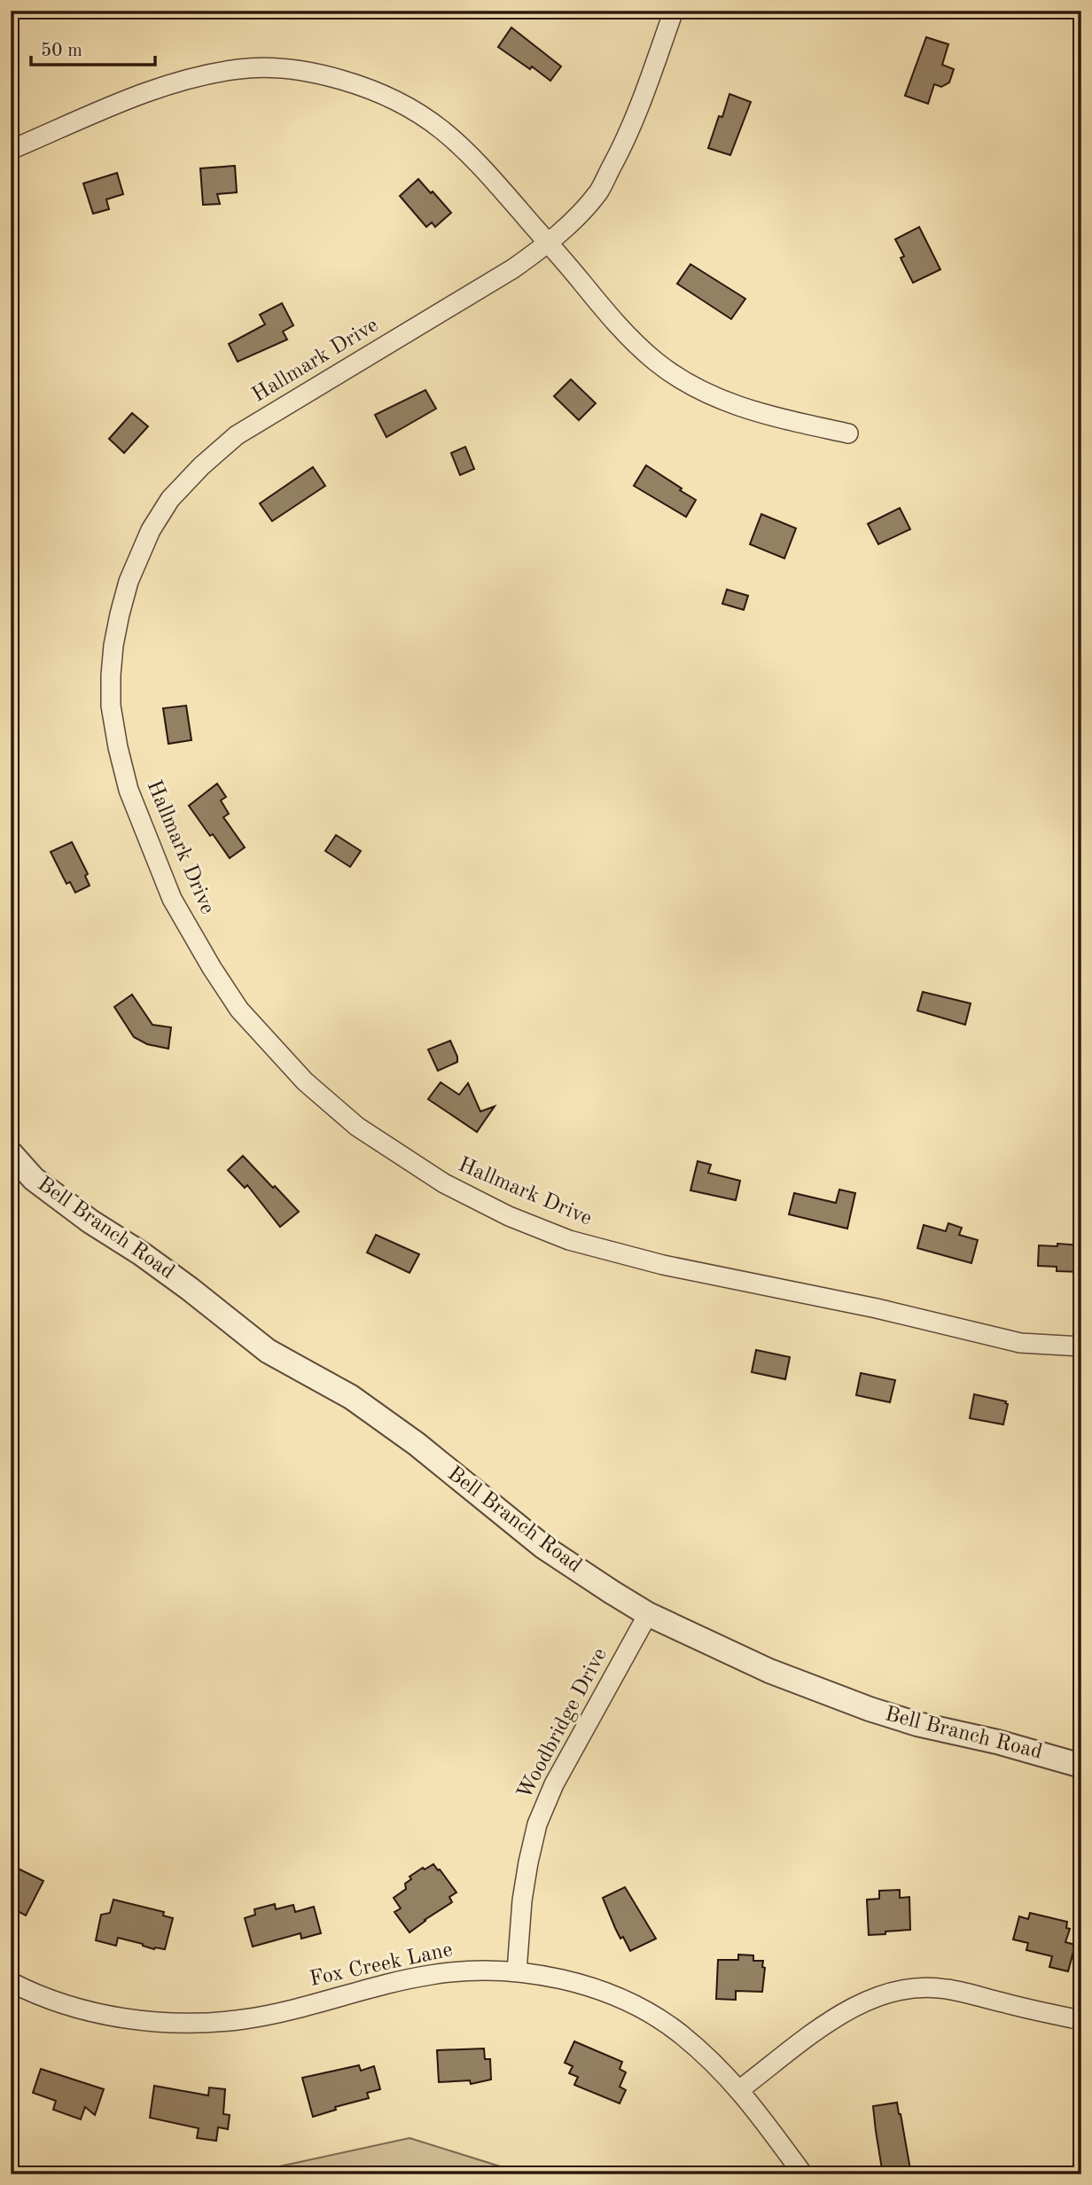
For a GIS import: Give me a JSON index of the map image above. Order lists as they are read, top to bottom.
{
  "streets": {
    "street": [
      "Hallmark Drive",
      "Bell Branch Road",
      "Woodbridge Drive",
      "Fox Creek Lane"
    ]
  },
  "crossings": [
    ["Bell Branch Road", "Woodbridge Drive"],
    ["Woodbridge Drive", "Fox Creek Lane"]
  ],
  "scale_bar": "50 m"
}
